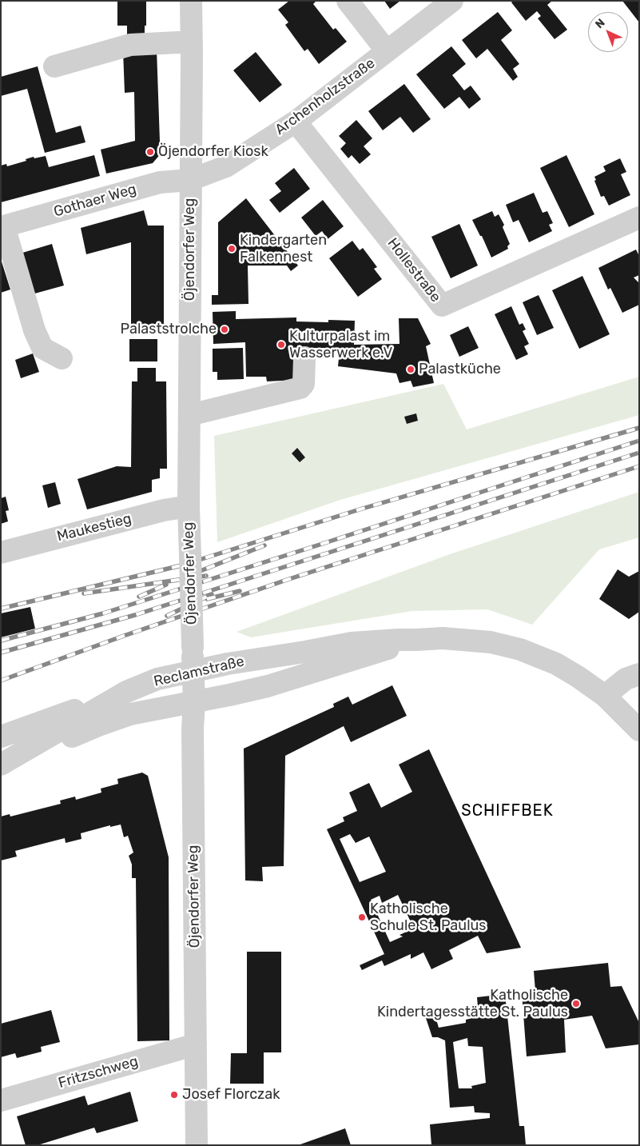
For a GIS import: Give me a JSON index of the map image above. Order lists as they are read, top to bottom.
{
  "streets": {
    "street": [
      "Archenholzstraße",
      "Gothaer Weg",
      "Öjendorfer Weg",
      "Hollestraße",
      "Maukestieg",
      "Reclamstraße",
      "Fritzschweg"
    ]
  },
  "crossings": [
    ["Archenholzstraße", "Gothaer Weg"],
    ["Archenholzstraße", "Öjendorfer Weg"],
    ["Archenholzstraße", "Hollestraße"],
    ["Gothaer Weg", "Öjendorfer Weg"],
    ["Öjendorfer Weg", "Maukestieg"],
    ["Öjendorfer Weg", "Reclamstraße"],
    ["Öjendorfer Weg", "Fritzschweg"]
  ],
  "districts": ["SCHIFFBEK"],
  "places": [
    "Öjendorfer Kiosk",
    "Kindergarten Falkennest",
    "Palaststrolche",
    "Kulturpalast im Wasserwerk e.V",
    "Palastküche",
    "Katholische Schule St. Paulus",
    "Katholische Kindertagesstätte St. Paulus",
    "Josef Florczak"
  ],
  "north": "top left"
}
